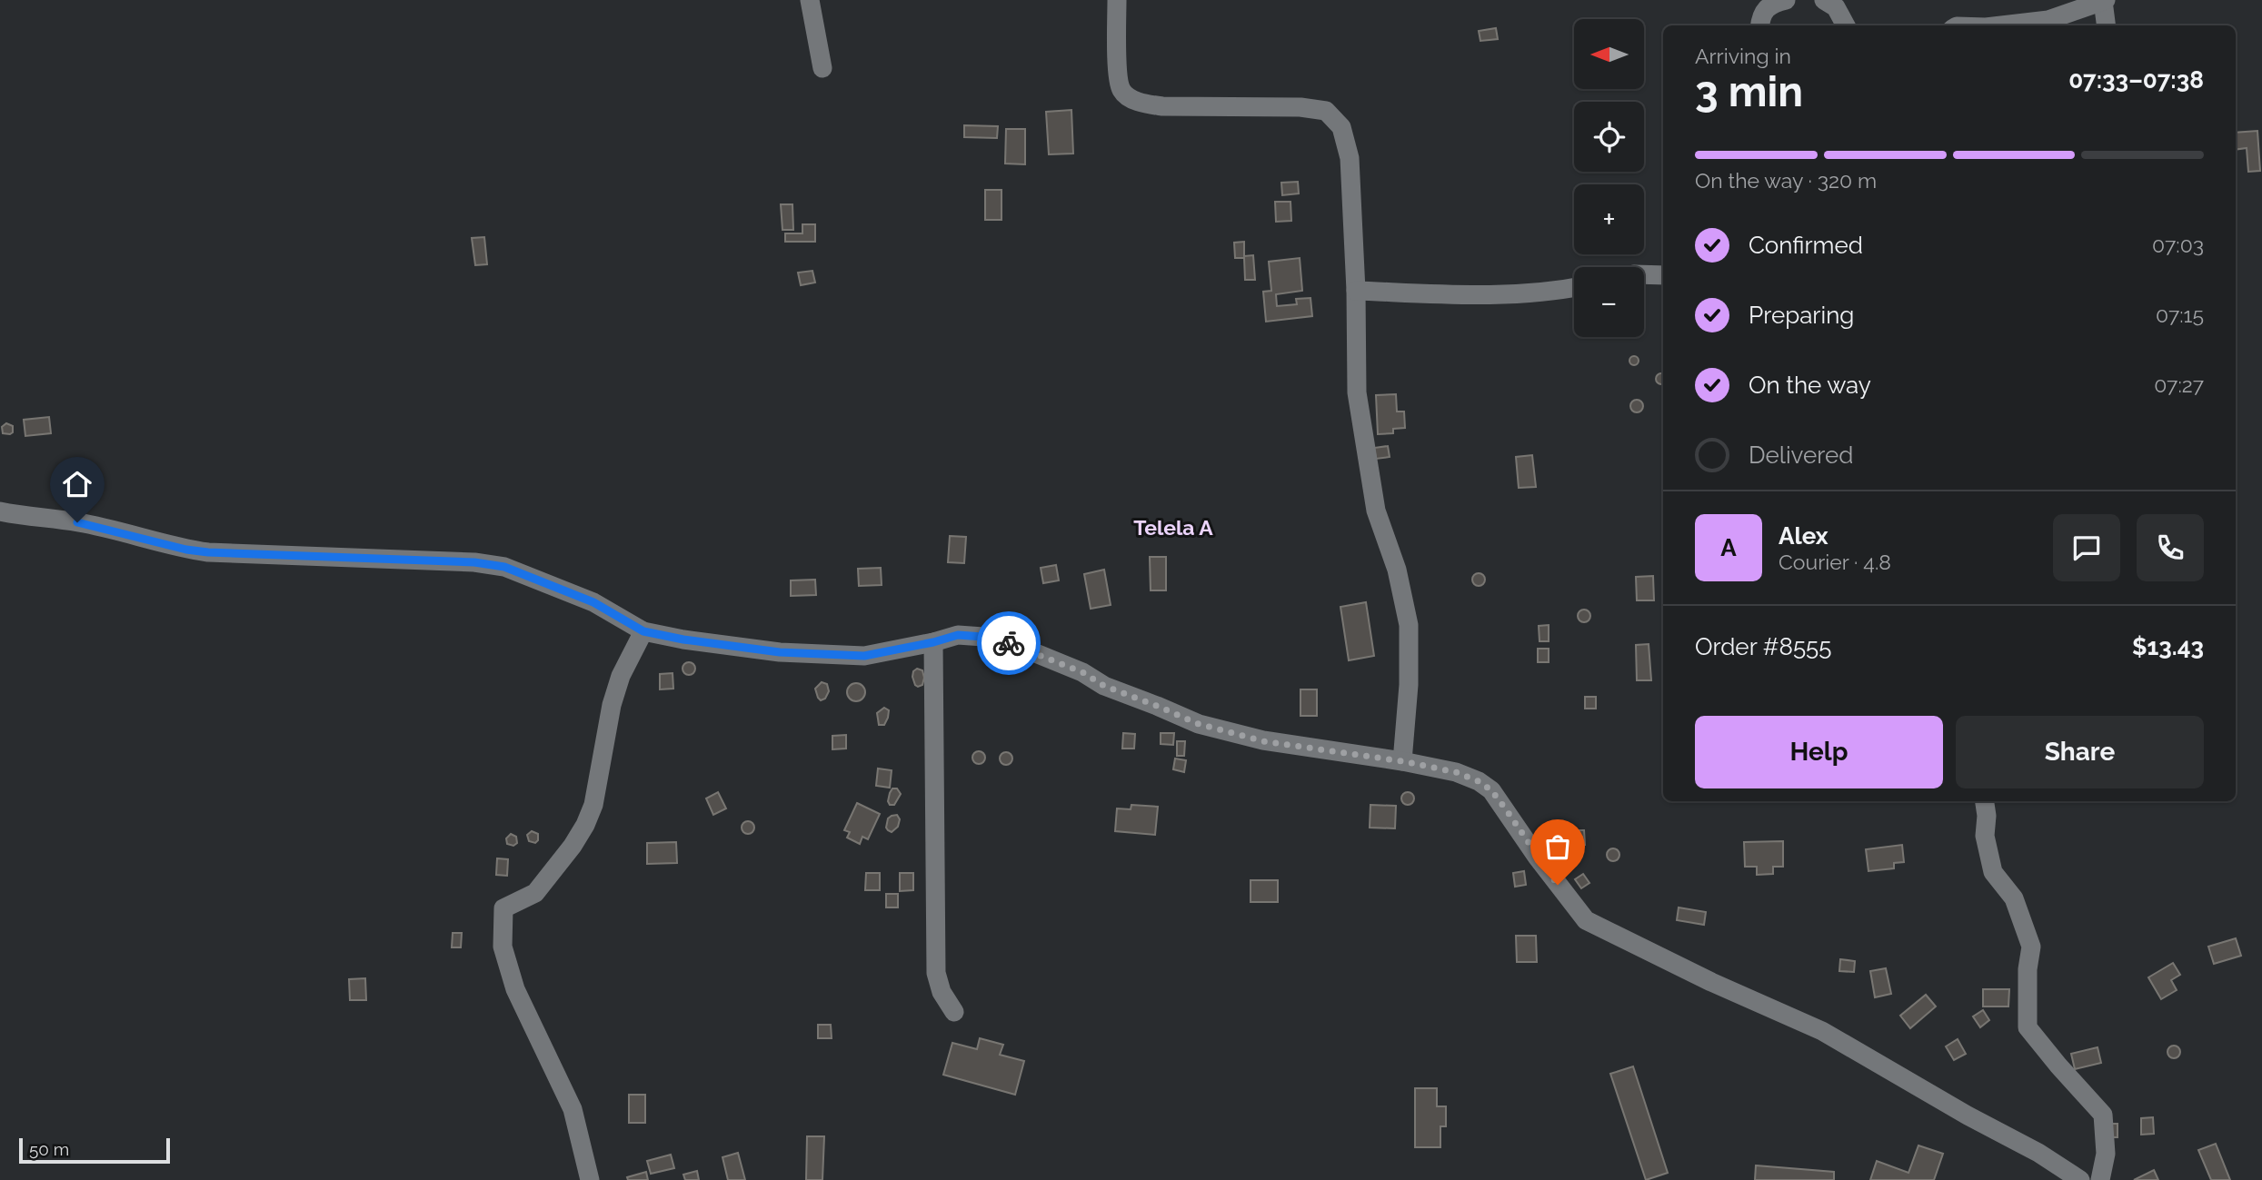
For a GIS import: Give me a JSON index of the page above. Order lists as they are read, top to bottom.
{
  "districts": ["Telela A"],
  "scale_bar": "50 m",
  "north": "left",
  "page": {
    "map_buttons": ["+", "−"],
    "heading": ["3 min", "Arriving in", "07:33–07:38"],
    "panel": [
      "Alex",
      "Courier · 4.8",
      "Order #8555",
      "$13.43"
    ],
    "bar": "On the way · 320 m",
    "list": [
      ["Confirmed", "07:03"],
      ["Preparing", "07:15"],
      ["On the way", "07:27"],
      "Delivered"
    ],
    "round": "A",
    "buttons": ["Help", "Share"],
    "scale": "50 m"
  }
}
